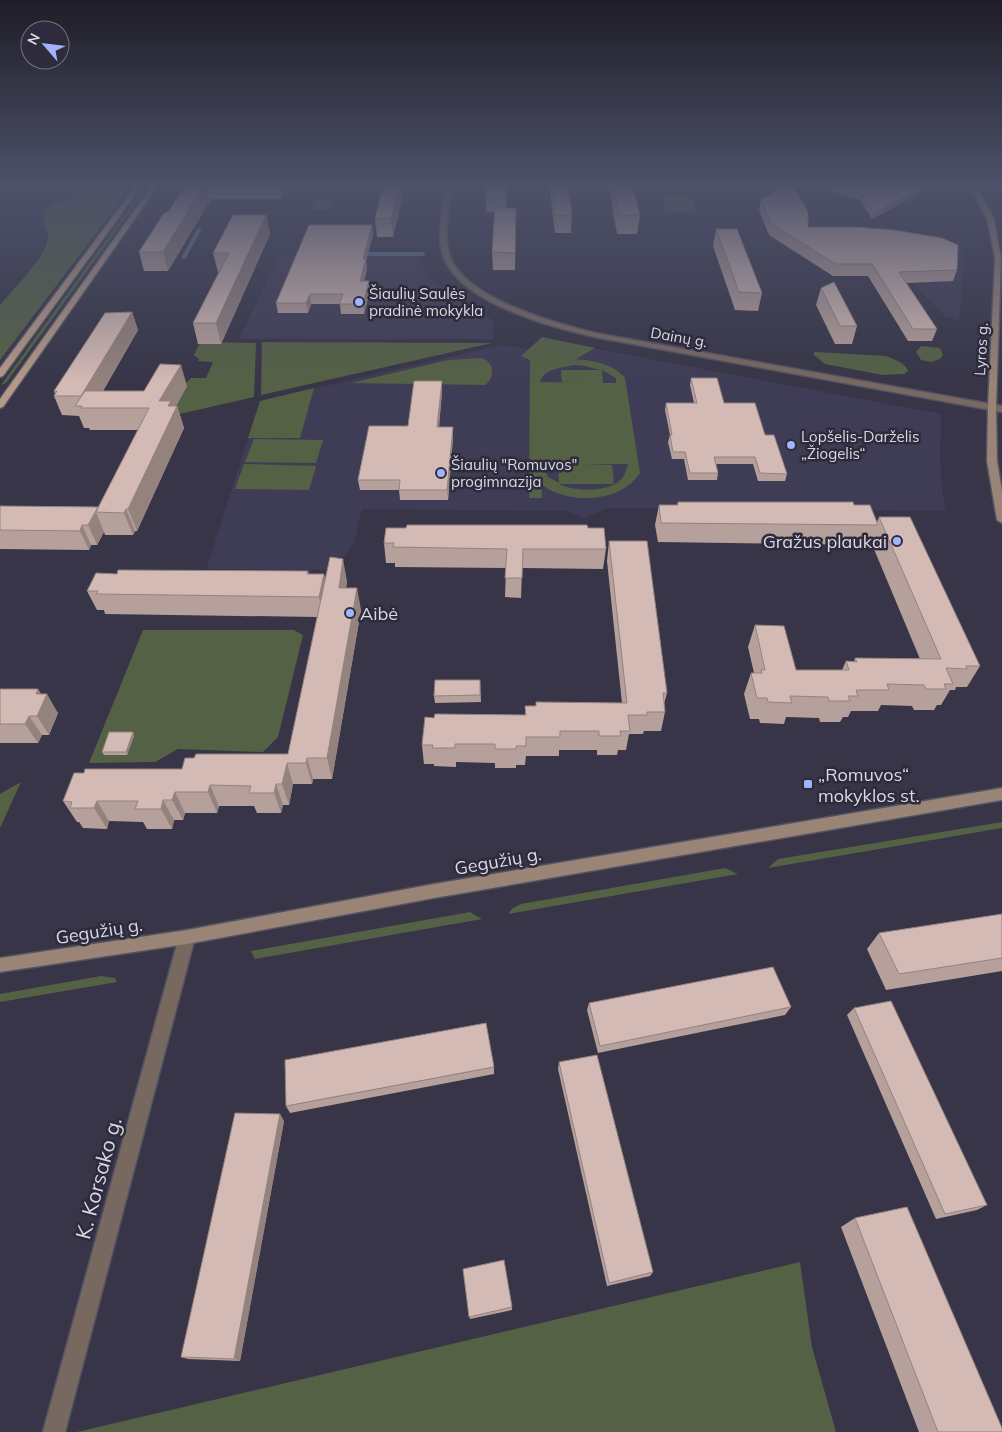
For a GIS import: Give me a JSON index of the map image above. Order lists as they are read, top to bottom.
{
  "streets": {
    "street": [
      "Dainų g.",
      "Lyros g.",
      "Gegužių g.",
      "K. Korsako g."
    ]
  },
  "crossings": [
    ["Dainų g.", "Lyros g."],
    ["Gegužių g.", "K. Korsako g."]
  ],
  "places": {
    "other": [
      "Šiaulių Saulės pradinė mokykla",
      "Lopšelis-Darželis „Žiogelis“",
      "Šiaulių \"Romuvos\" progimnazija",
      "Gražus plaukai",
      "Aibė"
    ],
    "transit": ["„Romuvos“ mokyklos st."]
  },
  "north": "top left"
}
